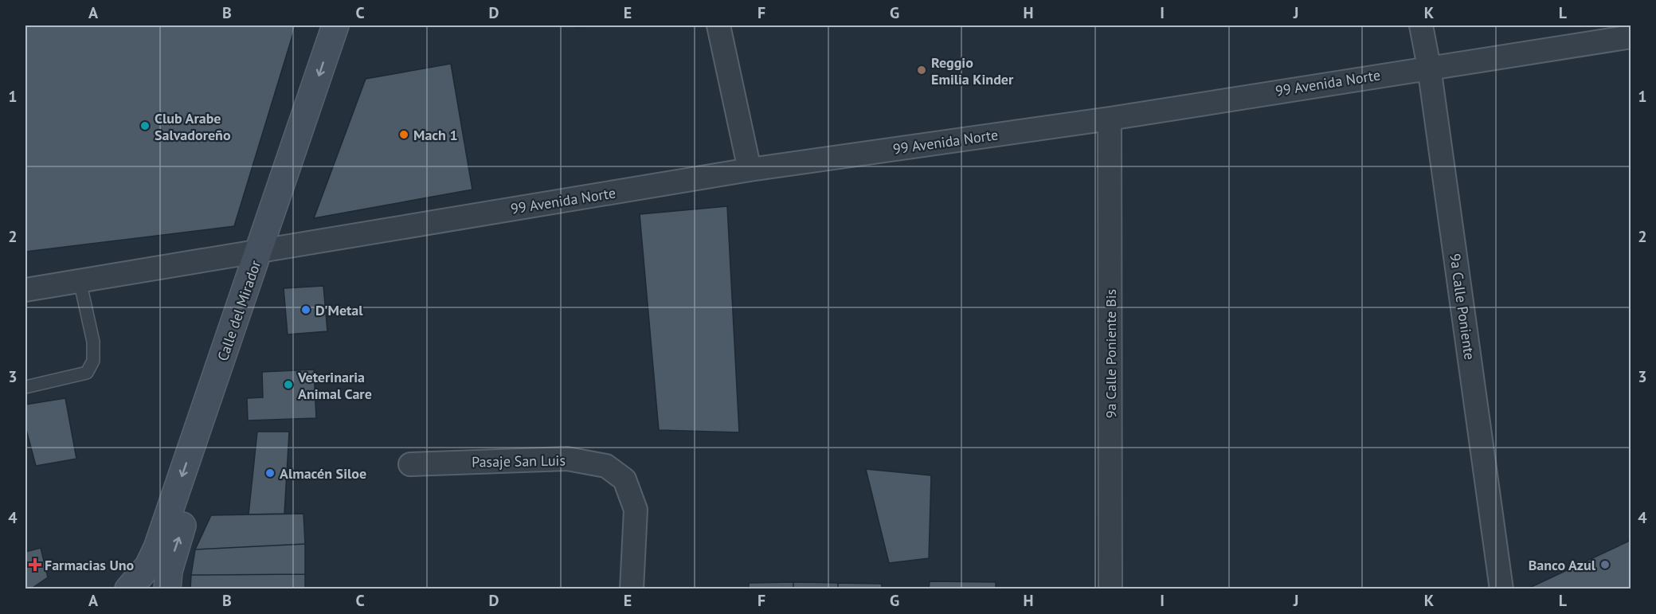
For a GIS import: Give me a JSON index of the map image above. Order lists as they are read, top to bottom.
{
  "streets": {
    "main road": ["Calle del Mirador"],
    "street": [
      "99 Avenida Norte",
      "9a Calle Poniente",
      "9a Calle Poniente Bis",
      "Pasaje San Luis"
    ]
  },
  "crossings": [
    ["99 Avenida Norte", "9a Calle Poniente"],
    ["99 Avenida Norte", "Calle del Mirador"],
    ["99 Avenida Norte", "9a Calle Poniente Bis"]
  ],
  "places": {
    "other": [
      "Reggio Emilia Kinder",
      "Club Arabe Salvadoreño",
      "Mach 1",
      "D'Metal",
      "Veterinaria Animal Care",
      "Almacén Siloe",
      "Banco Azul"
    ],
    "health": ["Farmacias Uno"]
  },
  "grid": {
    "columns": [
      "A",
      "B",
      "C",
      "D",
      "E",
      "F",
      "G",
      "H",
      "I",
      "J",
      "K",
      "L"
    ],
    "rows": [
      "1",
      "2",
      "3",
      "4"
    ]
  }
}
